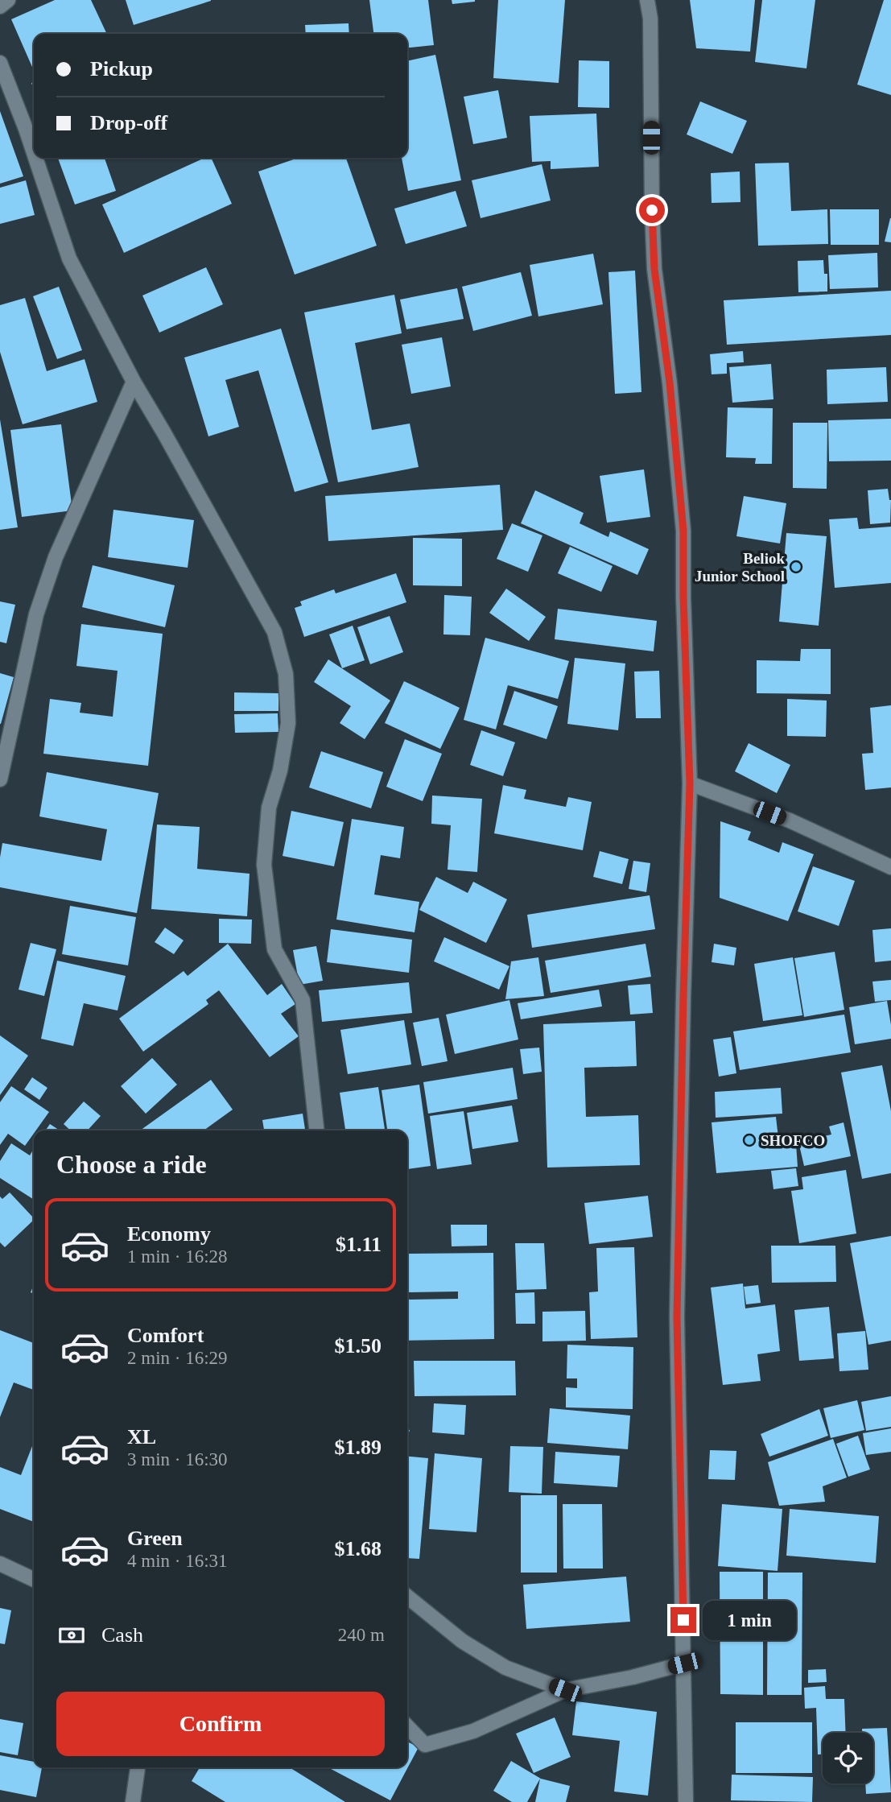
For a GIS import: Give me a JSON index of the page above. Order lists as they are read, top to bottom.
{
  "places": ["Beliok Junior School", "SHOFCO"],
  "page": {
    "banner": ["Pickup", "Drop-off"],
    "heading": "Choose a ride",
    "list": [
      {
        "name": "Economy",
        "note": "1 min · 16:28",
        "value": "$1.11"
      },
      {
        "name": "Comfort",
        "note": "2 min · 16:29",
        "value": "$1.50"
      },
      {
        "name": "XL",
        "note": "3 min · 16:30",
        "value": "$1.89"
      },
      {
        "name": "Green",
        "note": "4 min · 16:31",
        "value": "$1.68"
      }
    ],
    "bubble": "1 min",
    "pay": ["Cash", "240 m"],
    "buttons": "Confirm"
  }
}
